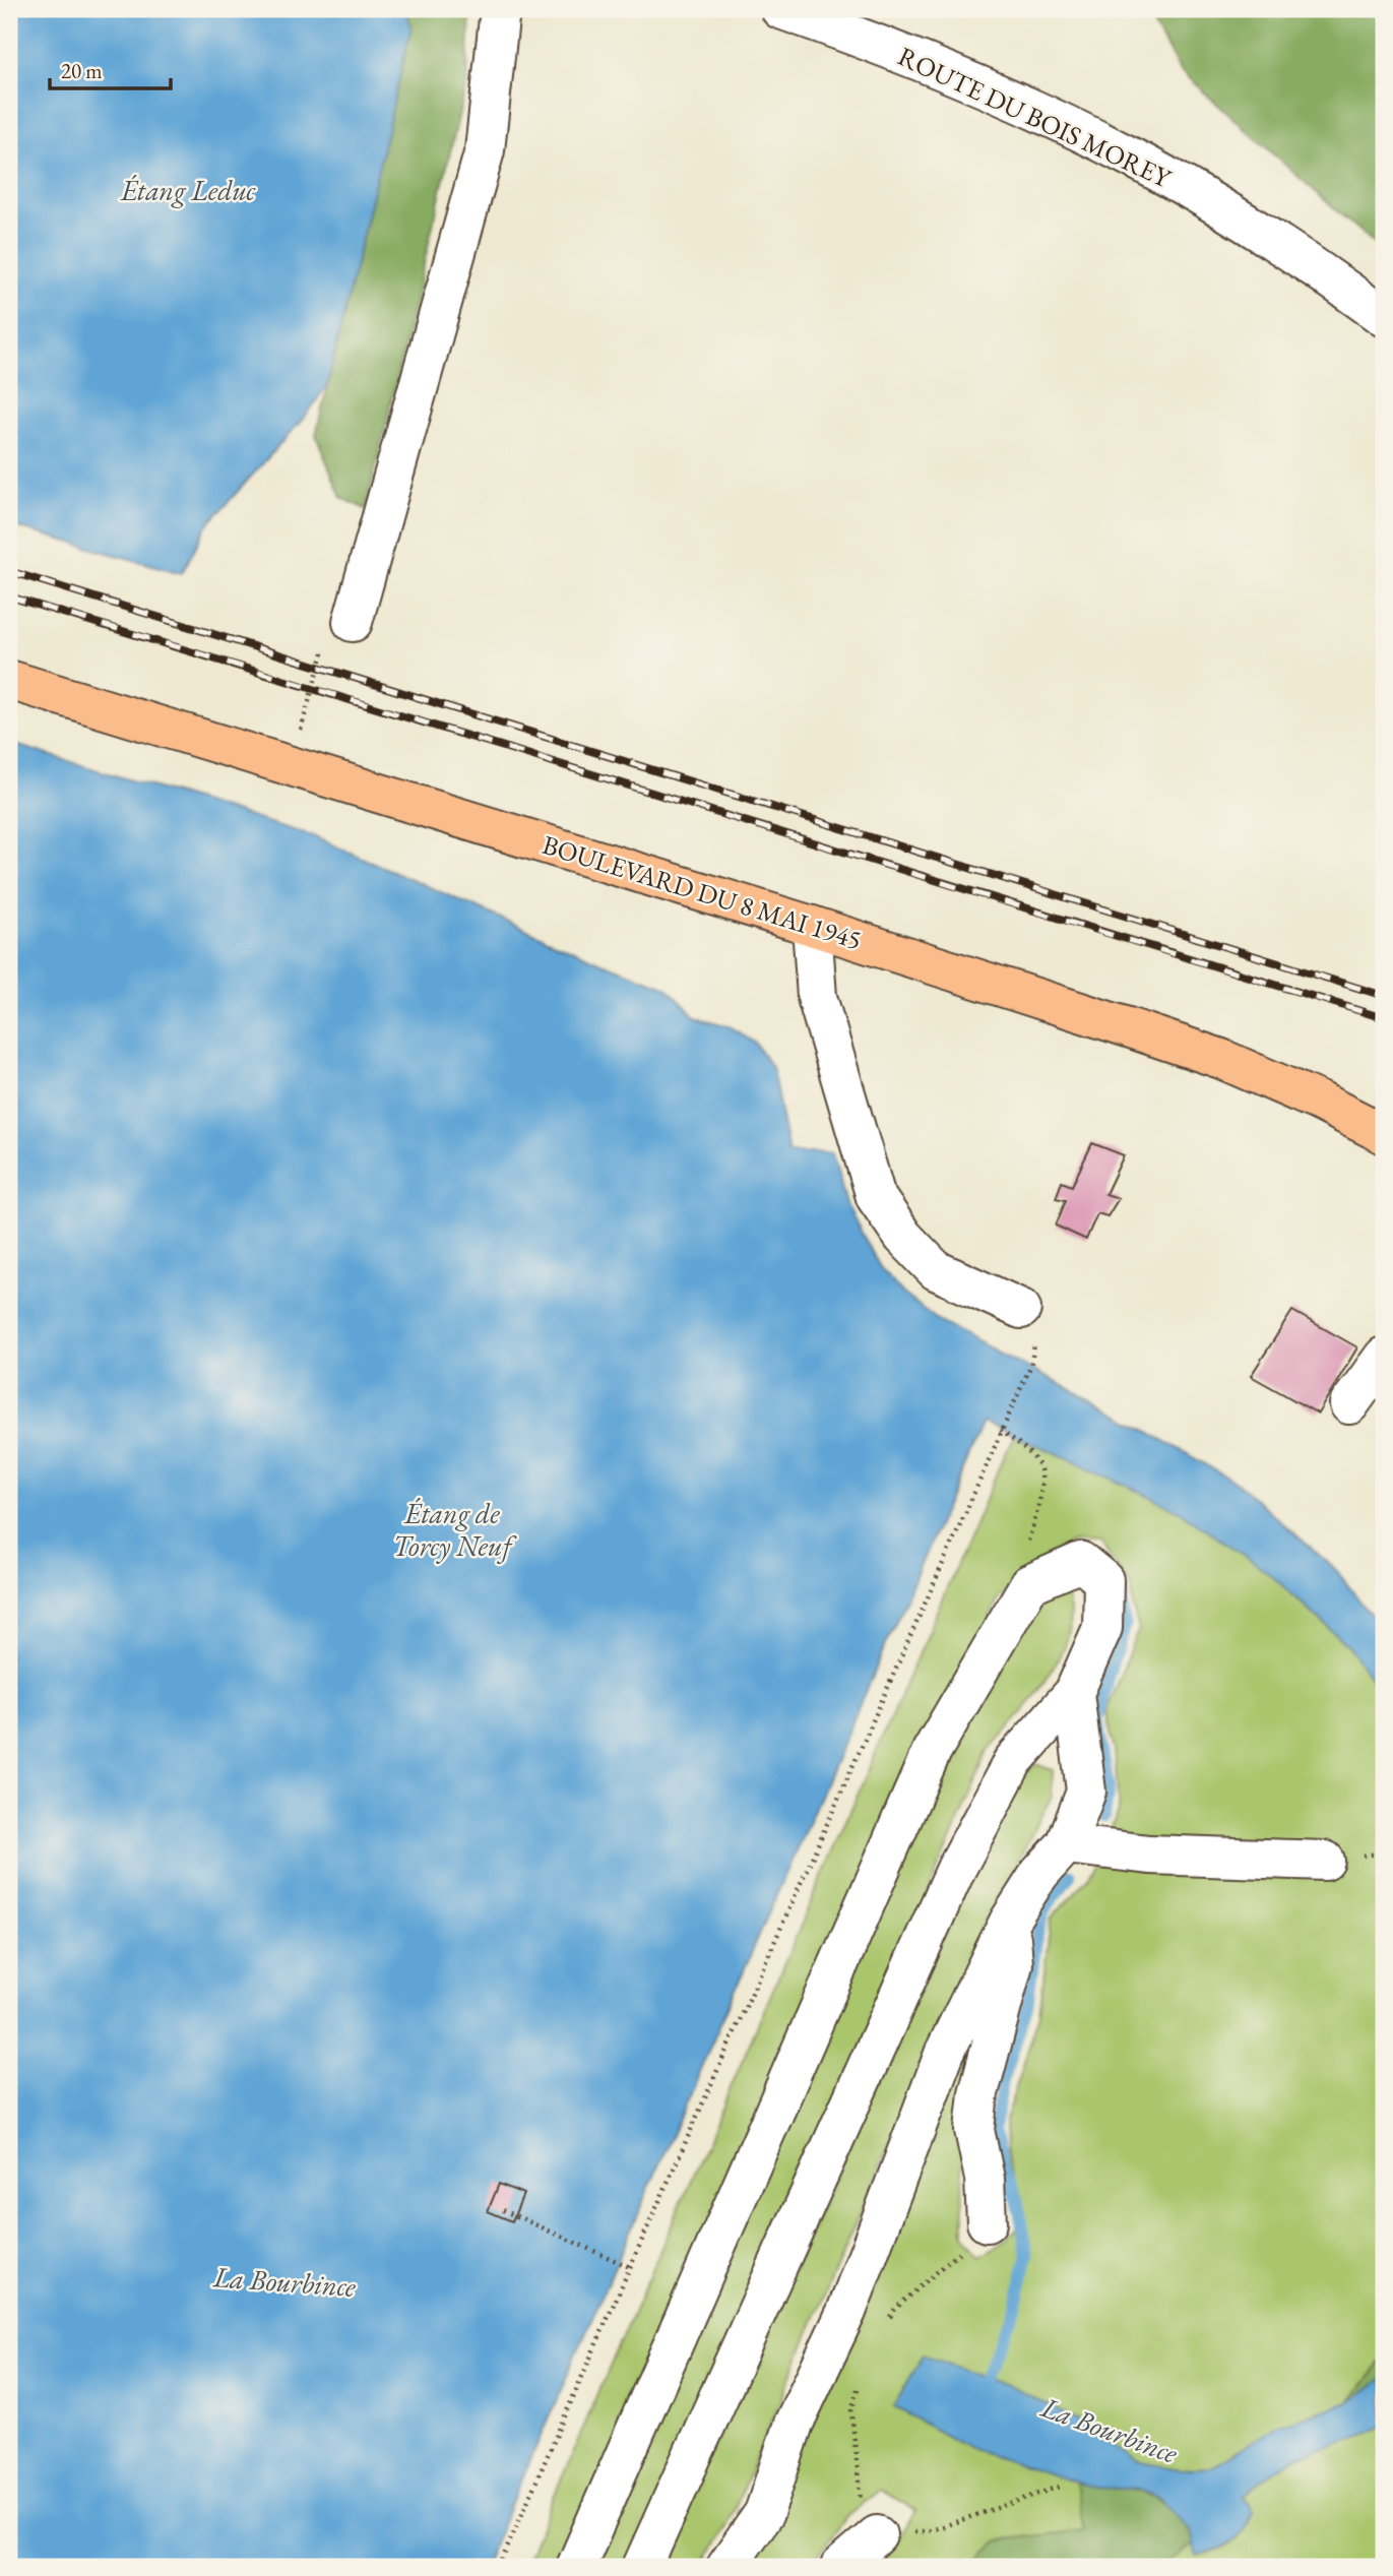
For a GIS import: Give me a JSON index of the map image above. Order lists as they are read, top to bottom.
{
  "streets": {
    "main road": ["BOULEVARD DU 8 MAI 1945"],
    "street": ["ROUTE DU BOIS MOREY"]
  },
  "water": ["Étang Leduc", "Étang de Torcy Neuf", "La Bourbince"],
  "scale_bar": "20 m"
}
